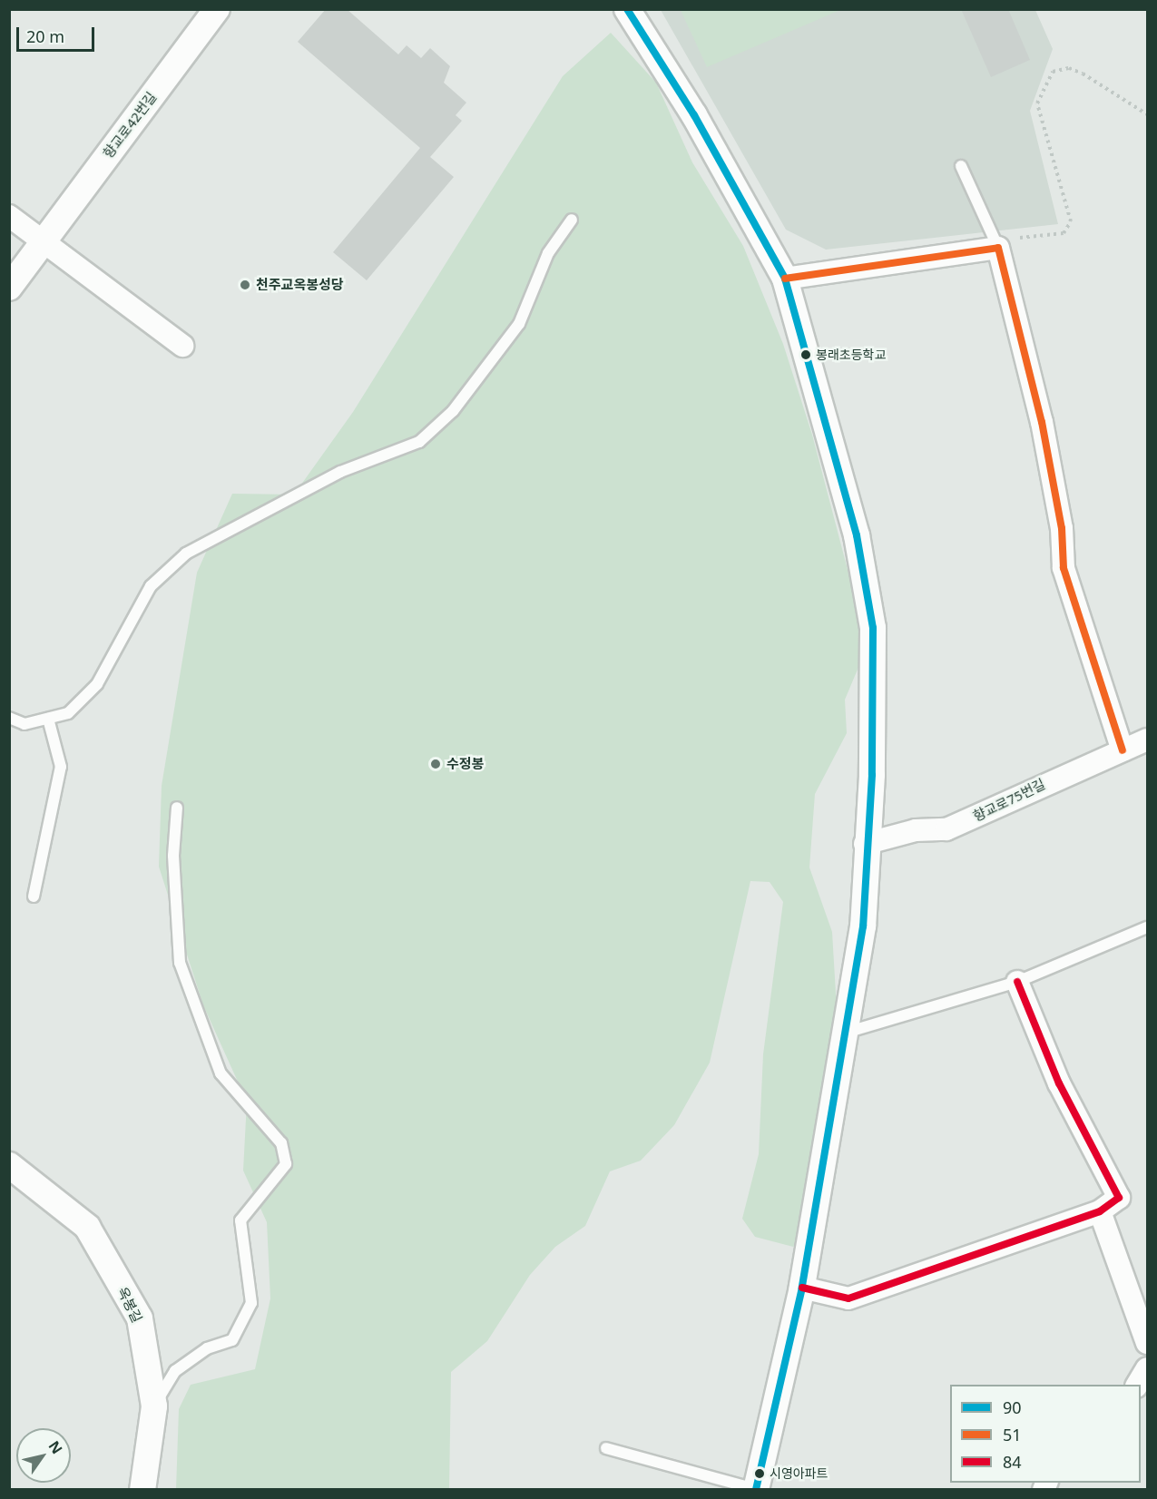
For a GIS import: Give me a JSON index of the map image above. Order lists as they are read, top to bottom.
{
  "streets": {
    "street": ["향교로42번길", "향교로75번길", "옥봉길"]
  },
  "places": [
    "천주교옥봉성당",
    "봉래초등학교",
    "수정봉",
    "시영아파트"
  ],
  "lines": ["transit line 90", "transit line 51", "transit line 84"],
  "legend": ["90", "51", "84"],
  "scale_bar": "20 m",
  "north": "top right"
}
